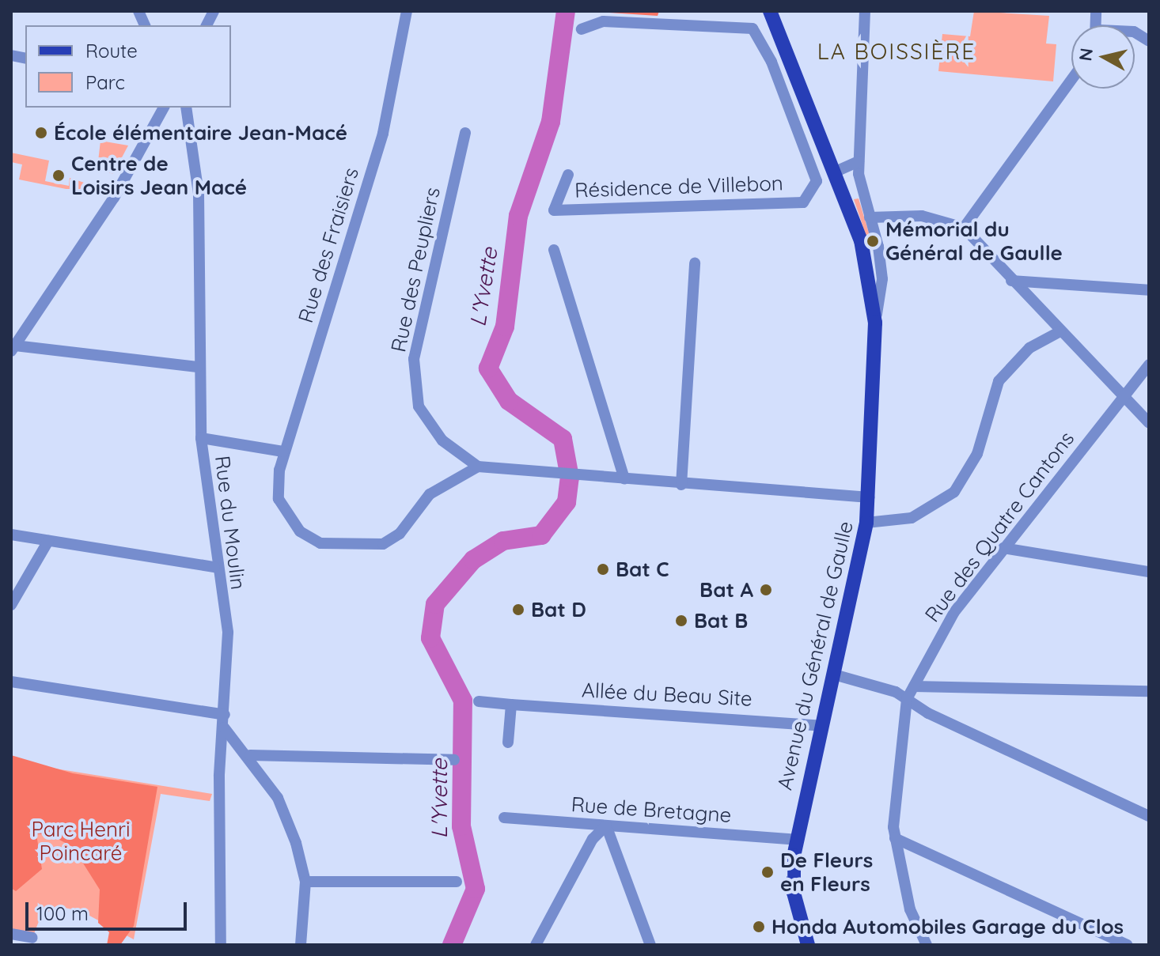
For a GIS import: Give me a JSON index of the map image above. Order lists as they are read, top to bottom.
{
  "streets": {
    "main road": ["Avenue du Général de Gaulle"],
    "street": [
      "Résidence de Villebon",
      "Rue des Fraisiers",
      "Rue des Peupliers",
      "Rue du Moulin",
      "Rue des Quatre Cantons",
      "Allée du Beau Site",
      "Rue de Bretagne"
    ]
  },
  "crossings": [
    ["Rue des Fraisiers", "Rue des Peupliers"],
    ["Avenue du Général de Gaulle", "Allée du Beau Site"],
    ["Avenue du Général de Gaulle", "Rue de Bretagne"]
  ],
  "districts": ["LA BOISSIÈRE"],
  "water": ["L'Yvette"],
  "parks": ["Parc Henri Poincaré"],
  "places": [
    "École élémentaire Jean-Macé",
    "Centre de Loisirs Jean Macé",
    "Mémorial du Général de Gaulle",
    "Bat C",
    "Bat A",
    "Bat D",
    "Bat B",
    "De Fleurs en Fleurs",
    "Honda Automobiles Garage du Clos"
  ],
  "legend": ["Route", "Parc"],
  "scale_bar": "100 m",
  "north": "left"
}
